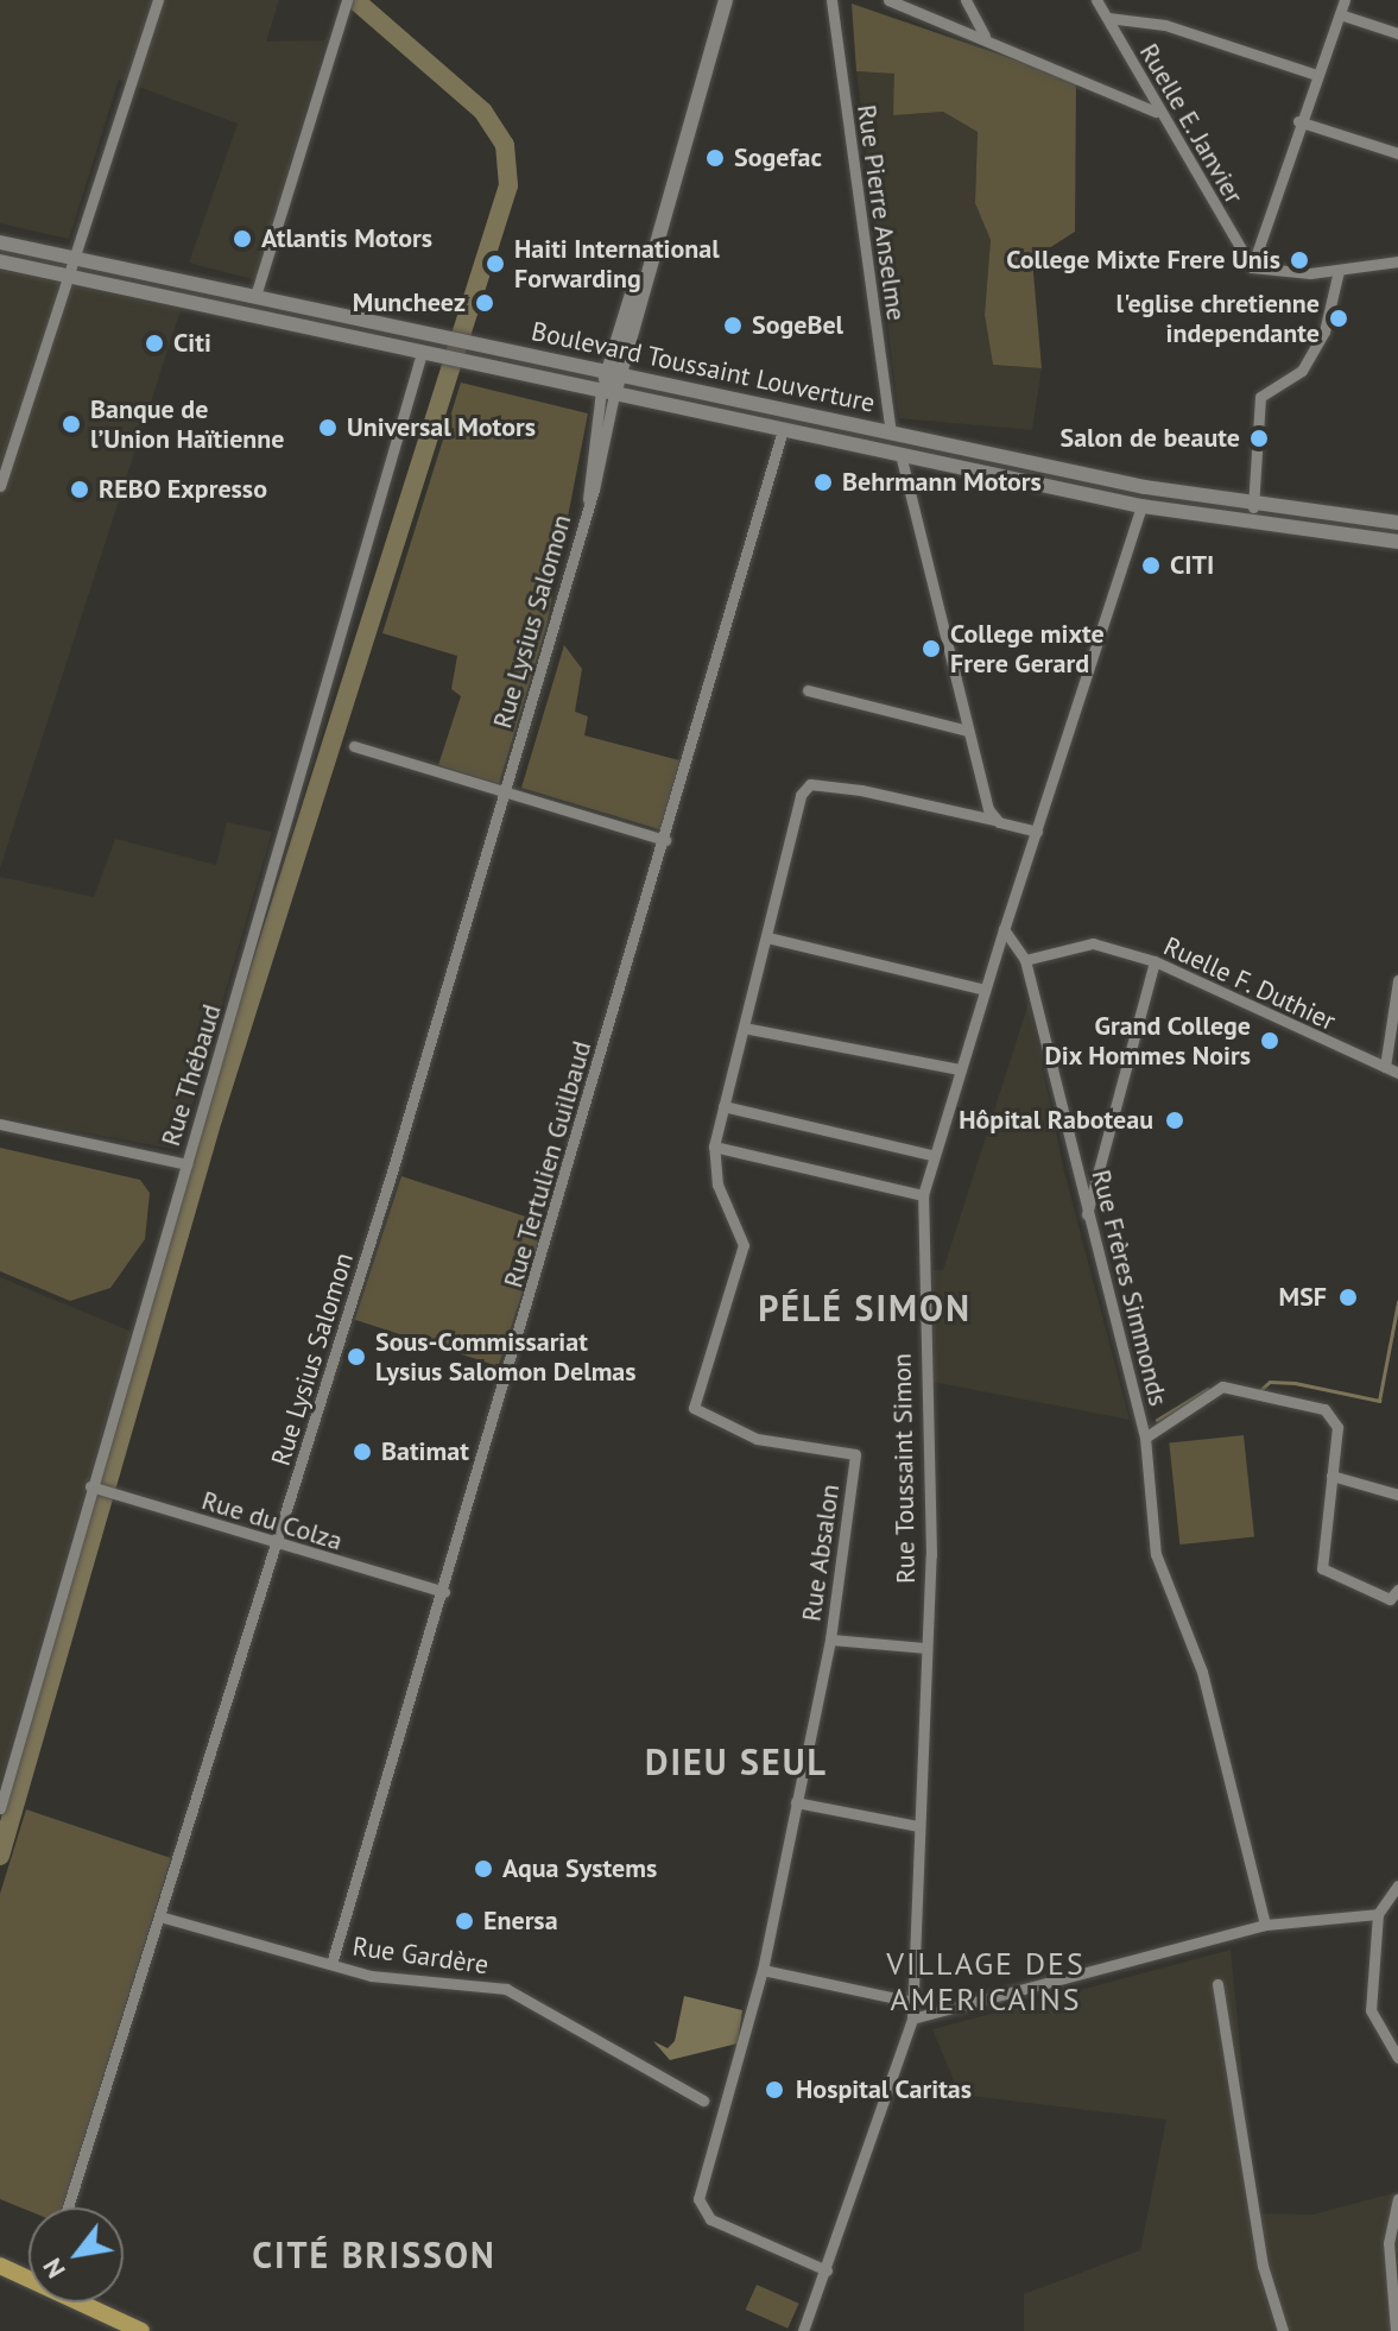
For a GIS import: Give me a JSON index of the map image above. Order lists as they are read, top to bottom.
{
  "streets": {
    "main road": ["Boulevard Toussaint Louverture"],
    "street": [
      "Ruelle E. Janvier",
      "Rue Pierre Anselme",
      "Rue Lysius Salomon",
      "Ruelle F. Duthier",
      "Rue Thébaud",
      "Rue Tertulien Guilbaud",
      "Rue Frères Simmonds",
      "Rue Toussaint Simon",
      "Rue du Colza",
      "Rue Absalon",
      "Rue Gardère"
    ]
  },
  "crossings": [
    ["Rue Pierre Anselme", "Boulevard Toussaint Louverture"],
    ["Boulevard Toussaint Louverture", "Rue Lysius Salomon"],
    ["Boulevard Toussaint Louverture", "Rue Thébaud"],
    ["Boulevard Toussaint Louverture", "Rue Tertulien Guilbaud"],
    ["Rue Lysius Salomon", "Rue du Colza"],
    ["Rue Lysius Salomon", "Rue Gardère"],
    ["Ruelle F. Duthier", "Rue Frères Simmonds"],
    ["Rue Thébaud", "Rue du Colza"],
    ["Rue Tertulien Guilbaud", "Rue du Colza"],
    ["Rue Tertulien Guilbaud", "Rue Gardère"],
    ["Rue Frères Simmonds", "Rue Toussaint Simon"],
    ["Rue Toussaint Simon", "Rue Absalon"]
  ],
  "districts": [
    "PÉLÉ SIMON",
    "DIEU SEUL",
    "VILLAGE DES AMERICAINS",
    "CITÉ BRISSON"
  ],
  "places": [
    "Sogefac",
    "Atlantis Motors",
    "College Mixte Frere Unis",
    "Haiti International Forwarding",
    "Muncheez",
    "l'eglise chretienne independante",
    "SogeBel",
    "Citi",
    "Banque de l’Union Haïtienne",
    "Universal Motors",
    "Salon de beaute",
    "Behrmann Motors",
    "REBO Expresso",
    "CITI",
    "College mixte Frere Gerard",
    "Grand College Dix Hommes Noirs",
    "Hôpital Raboteau",
    "MSF",
    "Sous-Commissariat Lysius Salomon Delmas",
    "Batimat",
    "Aqua Systems",
    "Enersa",
    "Hospital Caritas"
  ],
  "north": "bottom left"
}
